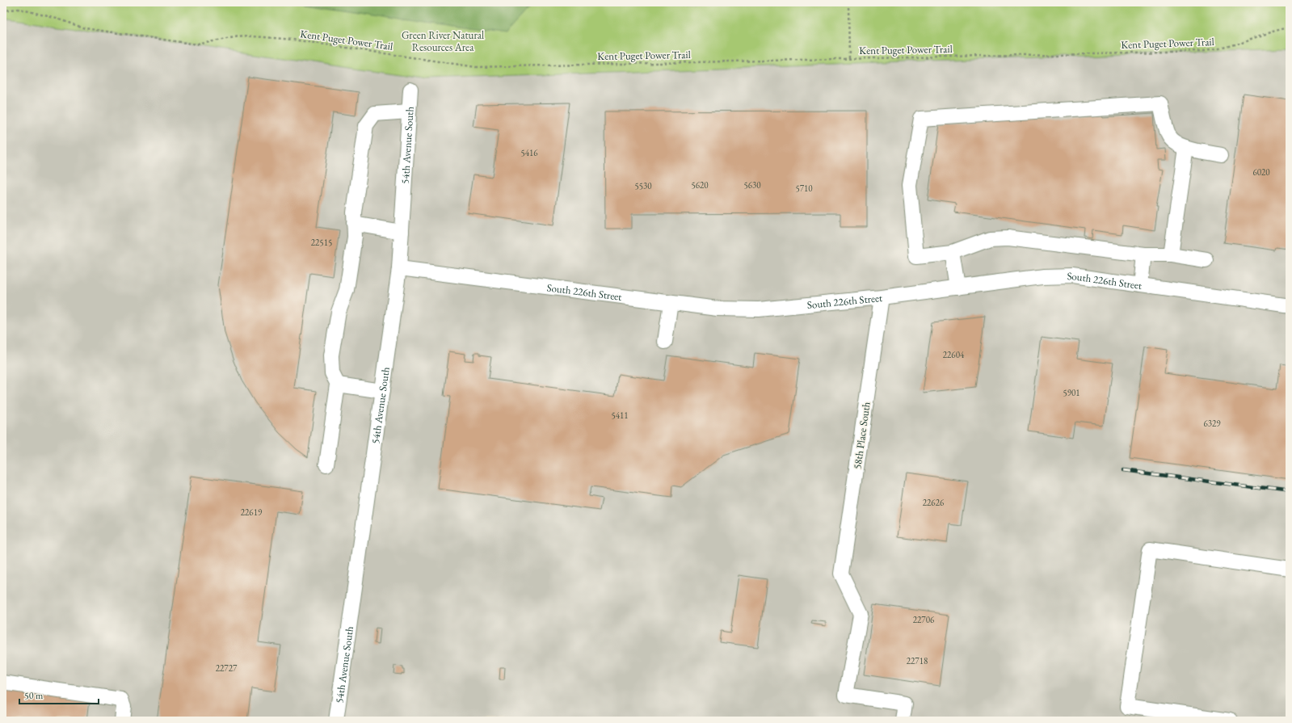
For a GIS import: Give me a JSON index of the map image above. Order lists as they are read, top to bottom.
{
  "streets": {
    "street": ["54th Avenue South", "South 226th Street", "58th Place South"],
    "path": ["Kent Puget Power Trail"]
  },
  "crossings": [
    ["54th Avenue South", "South 226th Street"],
    ["South 226th Street", "58th Place South"]
  ],
  "parks": ["Green River Natural Resources Area"],
  "house_numbers": [
    "5416",
    "6020",
    "5620",
    "5630",
    "5530",
    "5710",
    "22515",
    "22604",
    "5901",
    "5411",
    "6329",
    "22626",
    "22619",
    "22706",
    "22718",
    "22727"
  ],
  "scale_bar": "50 m"
}
